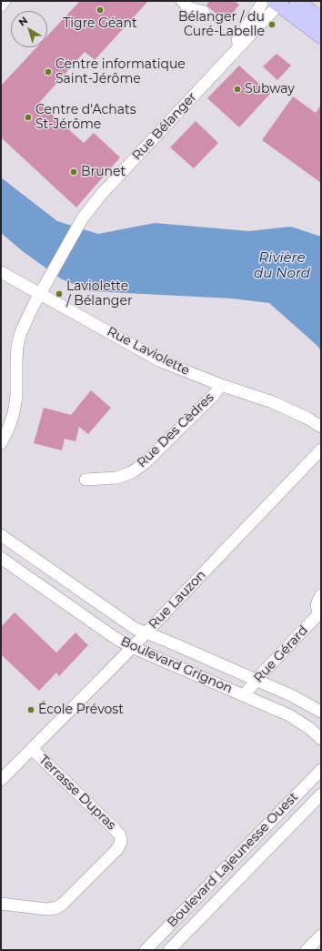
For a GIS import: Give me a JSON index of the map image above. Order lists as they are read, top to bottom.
{
  "streets": {
    "street": [
      "Rue Bélanger",
      "Rue Laviolette",
      "Rue Des Cèdres",
      "Rue Lauzon",
      "Rue Gérard",
      "Boulevard Grignon",
      "Terrasse Dupras",
      "Boulevard Lajeunesse Ouest"
    ]
  },
  "crossings": [
    ["Rue Bélanger", "Rue Laviolette"],
    ["Rue Laviolette", "Rue Des Cèdres"],
    ["Rue Lauzon", "Boulevard Grignon"],
    ["Rue Lauzon", "Terrasse Dupras"],
    ["Rue Gérard", "Boulevard Grignon"]
  ],
  "water": ["Rivière du Nord"],
  "places": [
    "Tigre Géant",
    "Bélanger / du Curé-Labelle",
    "Centre informatique Saint-Jérôme",
    "Subway",
    "Centre d'Achats St-Jérôme",
    "Brunet",
    "Laviolette / Bélanger",
    "École Prévost"
  ],
  "north": "top left"
}
